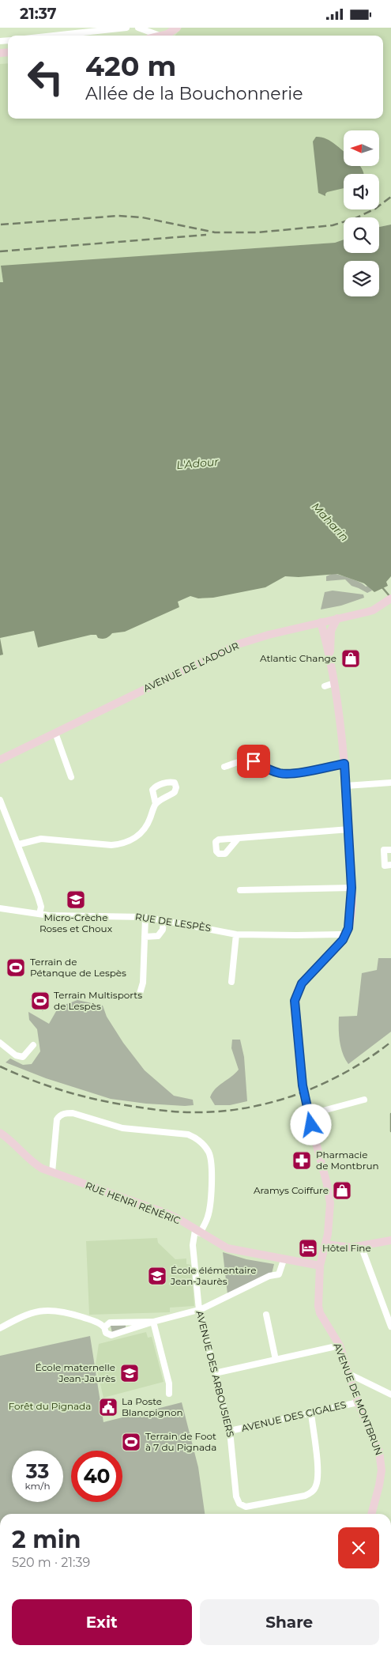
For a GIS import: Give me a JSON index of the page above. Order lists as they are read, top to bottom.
{
  "streets": {
    "street": [
      "AVENUE DE L'ADOUR",
      "RUE DE LESPÈS",
      "RUE HENRI RÉNÉRIC",
      "AVENUE DES ARBOUSIERS",
      "AVENUE DE MONTBRUN",
      "AVENUE DES CIGALES"
    ]
  },
  "crossings": [
    ["AVENUE DE L'ADOUR", "AVENUE DE MONTBRUN"],
    ["RUE DE LESPÈS", "AVENUE DE MONTBRUN"],
    ["RUE HENRI RÉNÉRIC", "AVENUE DES ARBOUSIERS"],
    ["RUE HENRI RÉNÉRIC", "AVENUE DE MONTBRUN"],
    ["AVENUE DES ARBOUSIERS", "AVENUE DES CIGALES"],
    ["AVENUE DE MONTBRUN", "AVENUE DES CIGALES"]
  ],
  "water": ["L'Adour", "Maharin"],
  "parks": ["Forêt du Pignada"],
  "places": {
    "shop": ["Atlantic Change", "Aramys Coiffure"],
    "school or university": ["Micro-Crèche Roses et Choux", "École élémentaire Jean-Jaurès", "École maternelle Jean-Jaurès"],
    "sports": ["Terrain de Pétanque de Lespès", "Terrain Multisports de Lespès", "Terrain de Foot à 7 du Pignada"],
    "pharmacy": ["Pharmacie de Montbrun"],
    "hotel": ["Hôtel Fine"],
    "public building": ["La Poste Blancpignon"]
  },
  "north": "left",
  "page": {
    "status": "21:37",
    "turn": ["420 m", "Allée de la Bouchonnerie"],
    "speed": "33 km/h",
    "limit": "40",
    "heading": ["2 min", "520 m · 21:39"],
    "buttons": ["Exit", "Share"]
  }
}
